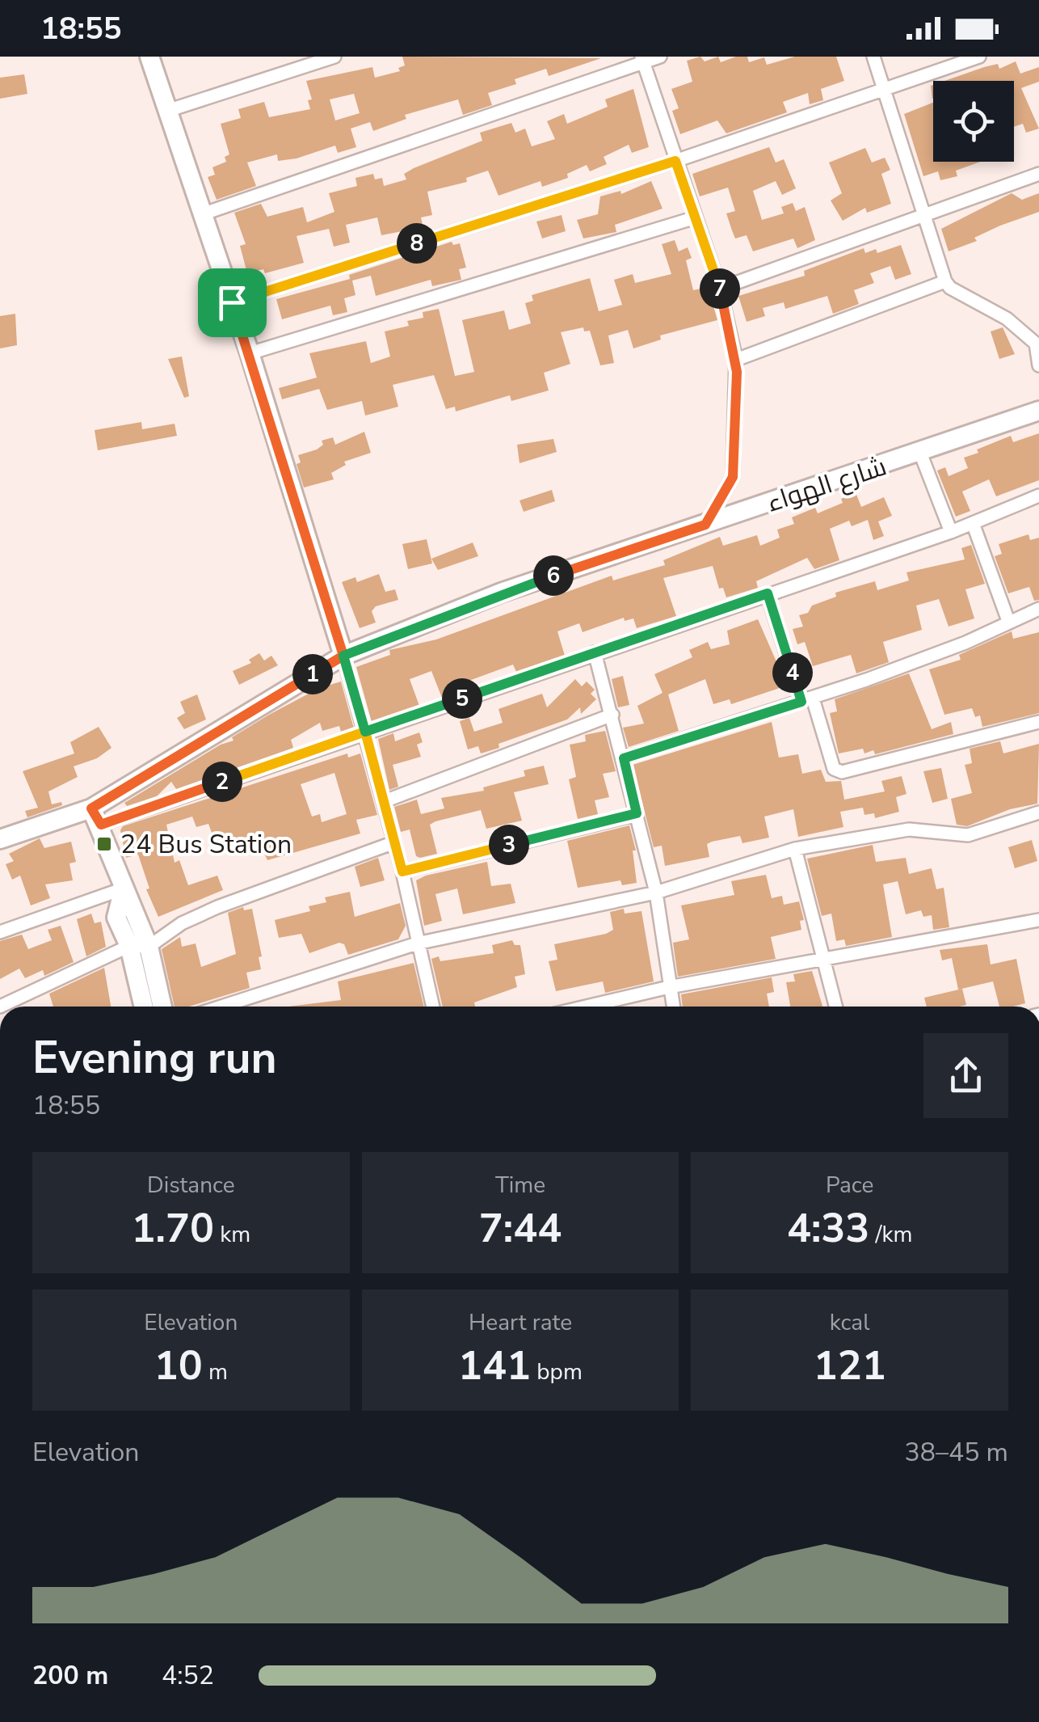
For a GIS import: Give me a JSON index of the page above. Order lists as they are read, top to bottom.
{
  "streets": {
    "street": ["شارع الهواء"]
  },
  "places": {
    "transit": ["24 Bus Station"]
  },
  "page": {
    "status": "18:55",
    "pins": [
      "8",
      "7",
      "6",
      "4",
      "1",
      "5",
      "2",
      "3"
    ],
    "heading": ["Evening run", "18:55"],
    "stats": [
      ["Distance", "1.70 km"],
      ["Time", "7:44"],
      ["Pace", "4:33 /km"],
      ["Elevation", "10 m"],
      ["Heart rate", "141 bpm"],
      ["kcal", "121"]
    ],
    "chart": ["Elevation", "38–45 m"],
    "list": [
      {
        "name": "200 m",
        "note": "4:52"
      }
    ]
  }
}
